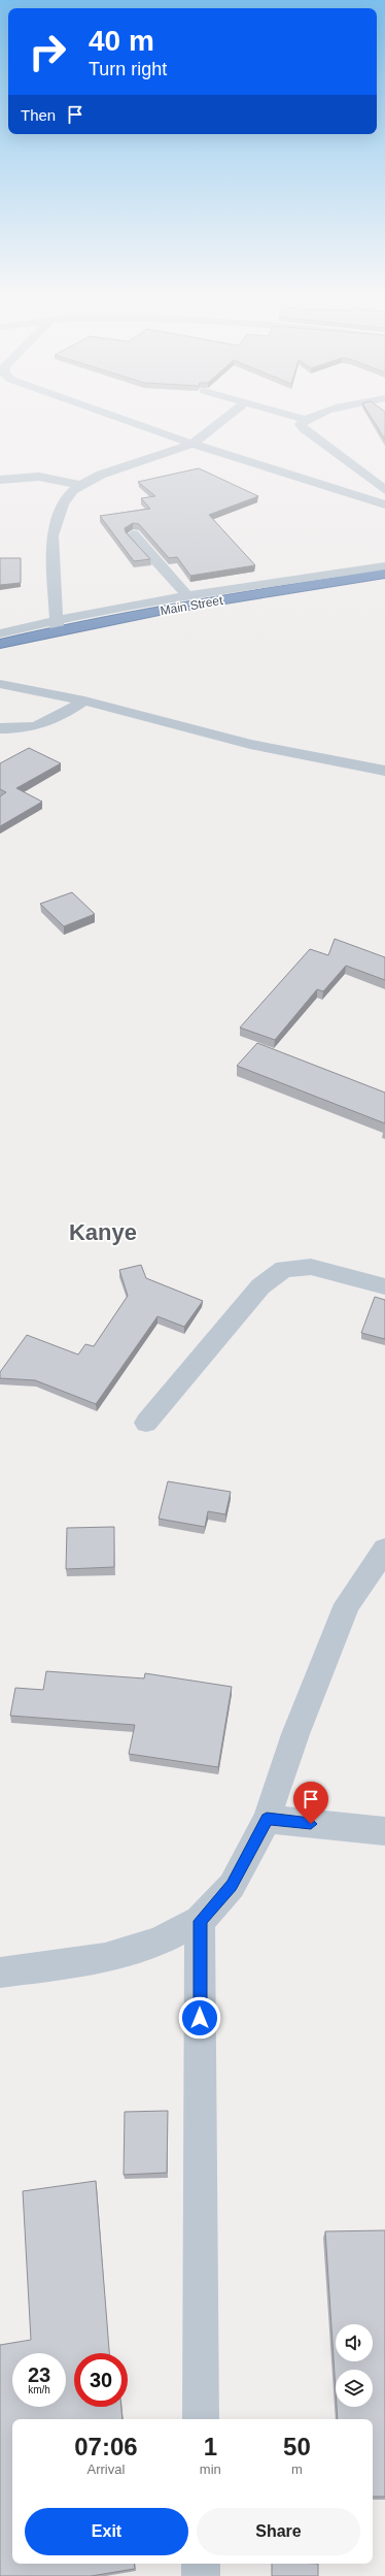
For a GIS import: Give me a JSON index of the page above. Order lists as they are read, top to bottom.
{
  "streets": {
    "highway": ["Main Street"]
  },
  "districts": ["Kanye"],
  "page": {
    "turn": ["40 m", "Turn right"],
    "then": "Then",
    "speed": "23 km/h",
    "limit": "30",
    "eta": [
      "07:06",
      "Arrival",
      "1",
      "min",
      "50",
      "m"
    ],
    "buttons": ["Exit", "Share"]
  }
}
